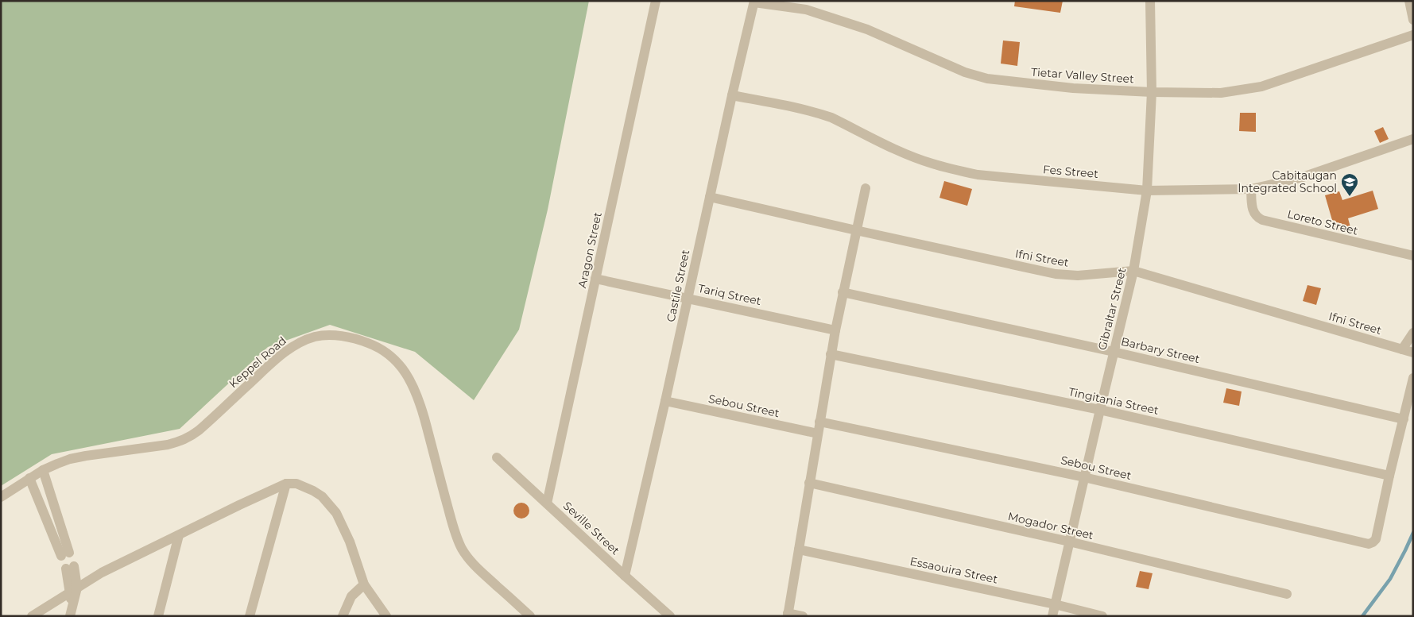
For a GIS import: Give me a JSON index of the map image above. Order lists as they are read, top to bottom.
{
  "streets": {
    "street": [
      "Tietar Valley Street",
      "Fes Street",
      "Loreto Street",
      "Aragon Street",
      "Ifni Street",
      "Castile Street",
      "Tariq Street",
      "Gibraltar Street",
      "Barbary Street",
      "Keppel Road",
      "Tingitania Street",
      "Sebou Street",
      "Mogador Street",
      "Seville Street",
      "Essaouira Street"
    ]
  },
  "crossings": [
    ["Tietar Valley Street", "Castile Street"],
    ["Tietar Valley Street", "Gibraltar Street"],
    ["Fes Street", "Loreto Street"],
    ["Fes Street", "Castile Street"],
    ["Fes Street", "Gibraltar Street"],
    ["Aragon Street", "Tariq Street"],
    ["Aragon Street", "Seville Street"],
    ["Ifni Street", "Castile Street"],
    ["Ifni Street", "Gibraltar Street"],
    ["Castile Street", "Tariq Street"],
    ["Castile Street", "Sebou Street"],
    ["Castile Street", "Seville Street"],
    ["Gibraltar Street", "Barbary Street"],
    ["Gibraltar Street", "Tingitania Street"],
    ["Gibraltar Street", "Sebou Street"],
    ["Gibraltar Street", "Mogador Street"],
    ["Gibraltar Street", "Essaouira Street"],
    ["Tingitania Street", "Sebou Street"]
  ],
  "places": {
    "school or university": ["Cabitaugan Integrated School"]
  }
}
